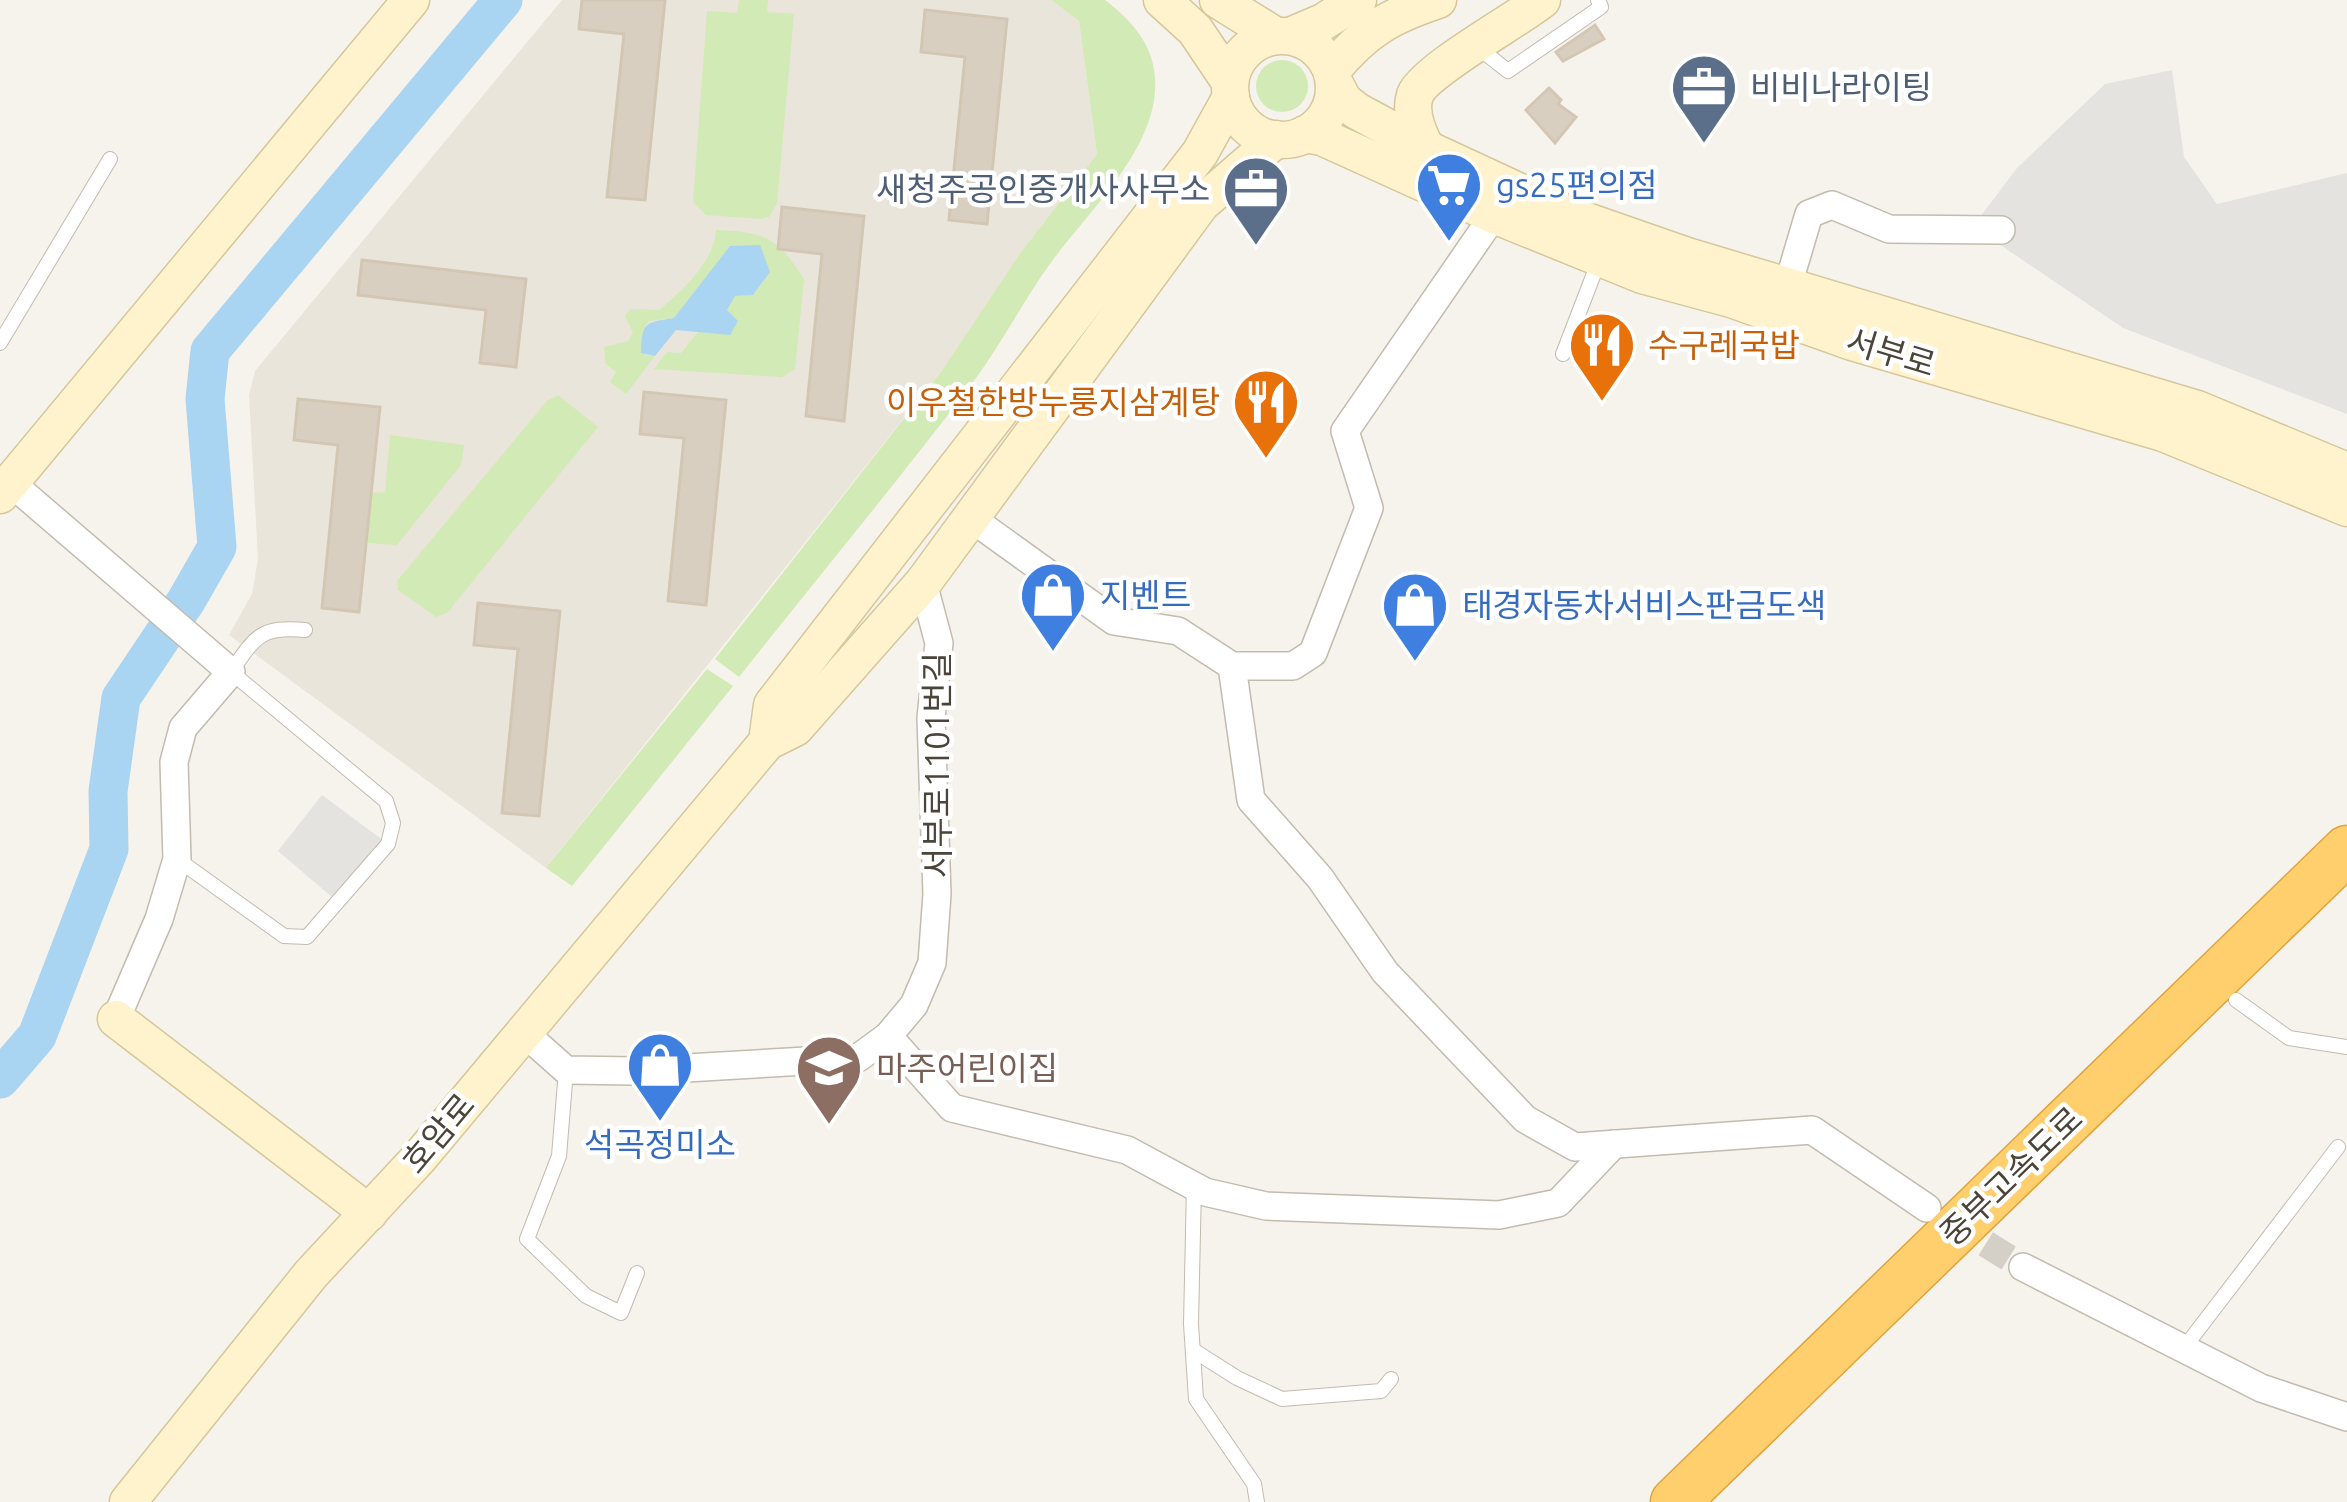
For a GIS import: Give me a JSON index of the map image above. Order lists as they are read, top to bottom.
{
  "streets": {
    "highway": ["중부고속도로"],
    "street": ["서부로", "서부로1101번길", "호암로"]
  },
  "places": {
    "office": ["비비나라이팅", "새청주공인중개사사무소"],
    "supermarket": ["gs25편의점"],
    "restaurant": ["수구레국밥", "이우철한방누룽지삼계탕"],
    "shop": ["지벤트", "태경자동차서비스판금도색", "석곡정미소"],
    "school or university": ["마주어린이집"]
  }
}
